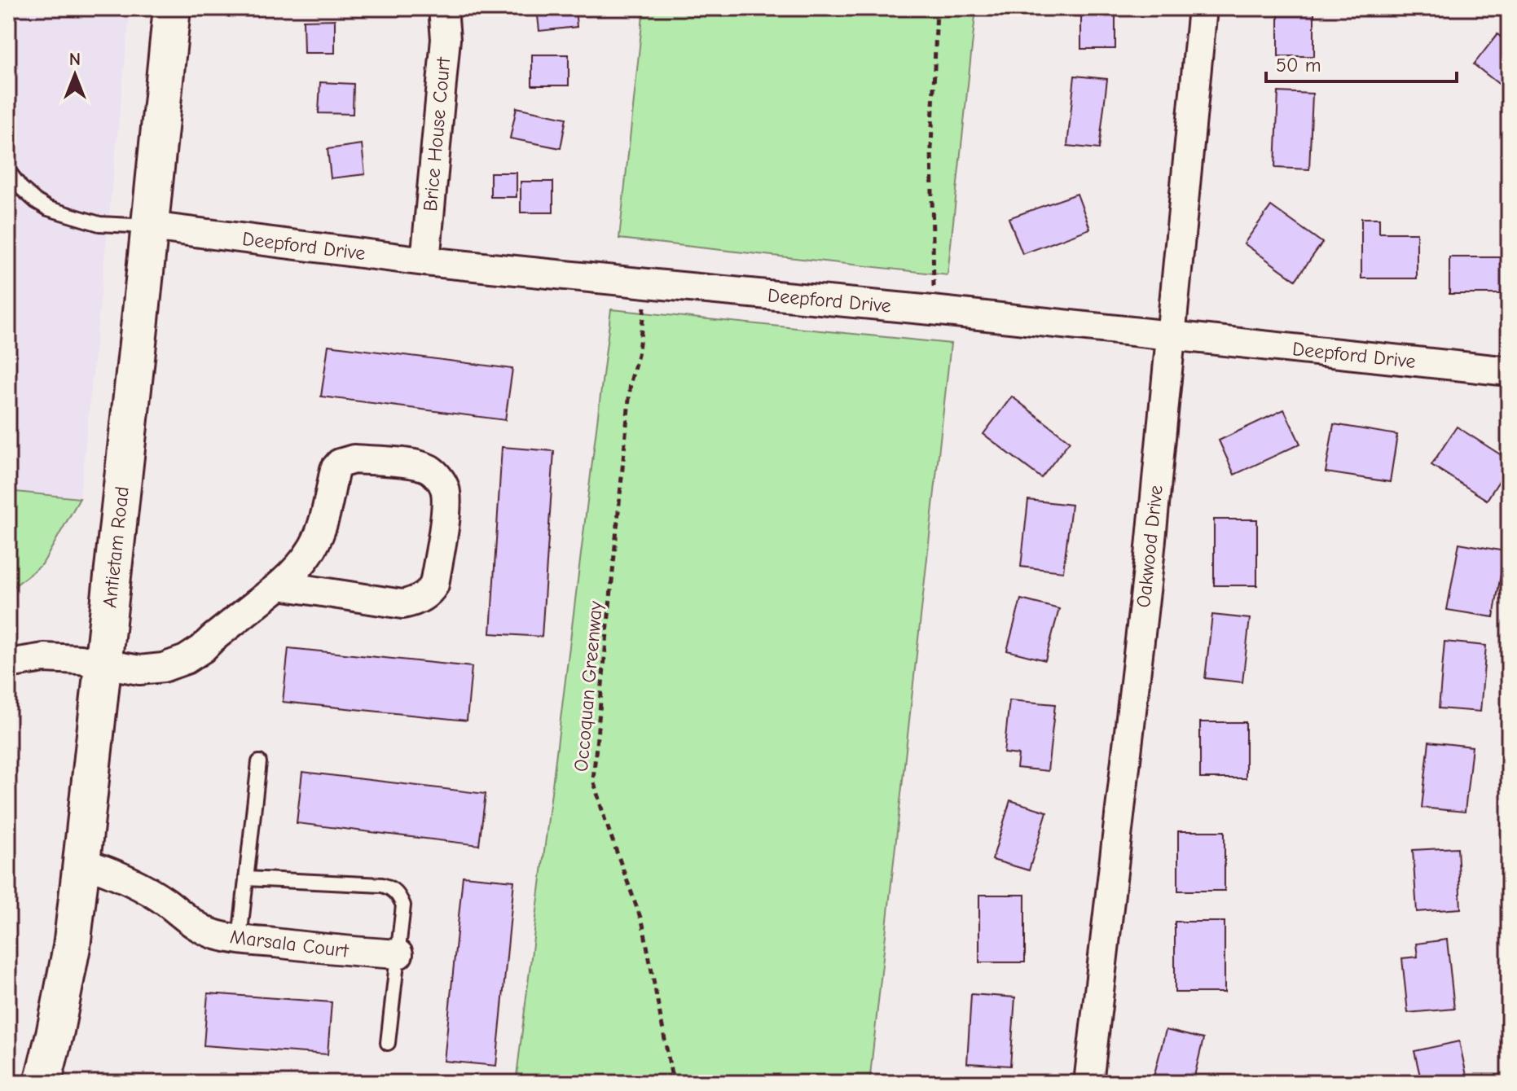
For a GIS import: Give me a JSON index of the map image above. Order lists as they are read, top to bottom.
{
  "streets": {
    "street": [
      "Brice House Court",
      "Deepford Drive",
      "Oakwood Drive",
      "Antietam Road",
      "Marsala Court"
    ],
    "path": ["Occoquan Greenway"]
  },
  "crossings": [
    ["Brice House Court", "Deepford Drive"],
    ["Deepford Drive", "Oakwood Drive"],
    ["Deepford Drive", "Antietam Road"],
    ["Deepford Drive", "Occoquan Greenway"],
    ["Antietam Road", "Marsala Court"]
  ],
  "scale_bar": "50 m",
  "north": "top"
}
